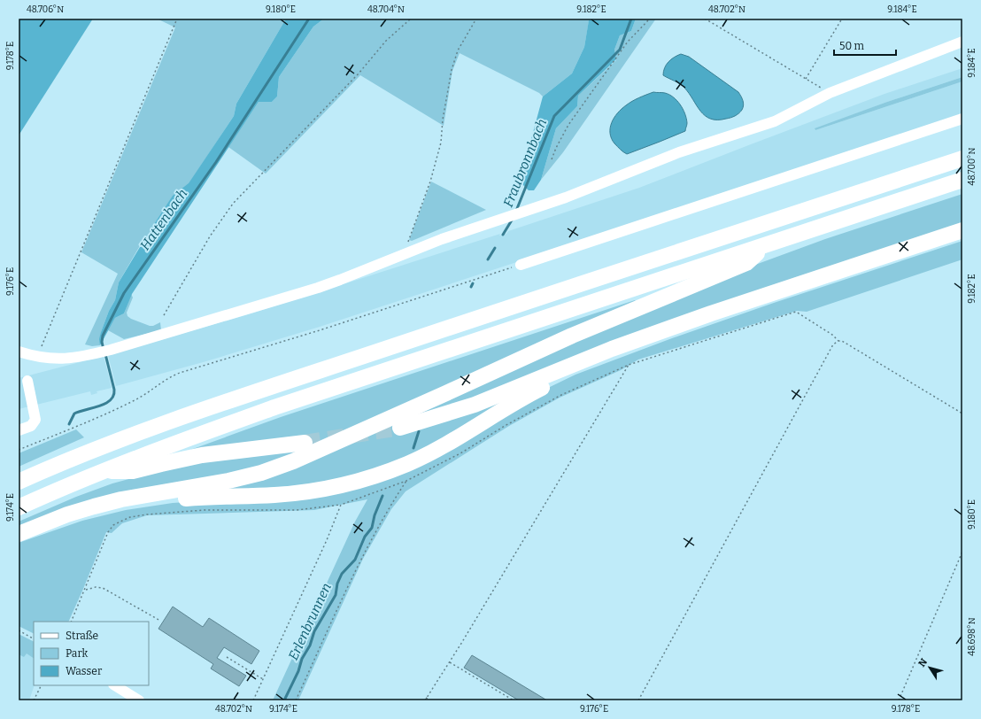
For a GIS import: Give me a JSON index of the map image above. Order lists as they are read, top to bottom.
{
  "water": ["Fraubronnbach", "Hattenbach", "Erlenbrunnen"],
  "legend": ["Straße", "Park", "Wasser"],
  "scale_bar": "50 m",
  "north": "top left",
  "coordinates": [
    "48.706°N",
    "9.180°E",
    "48.704°N",
    "9.182°E",
    "48.702°N",
    "9.184°E",
    "9.178°E",
    "48.700°N",
    "9.176°E",
    "9.174°E",
    "48.698°N"
  ]
}
